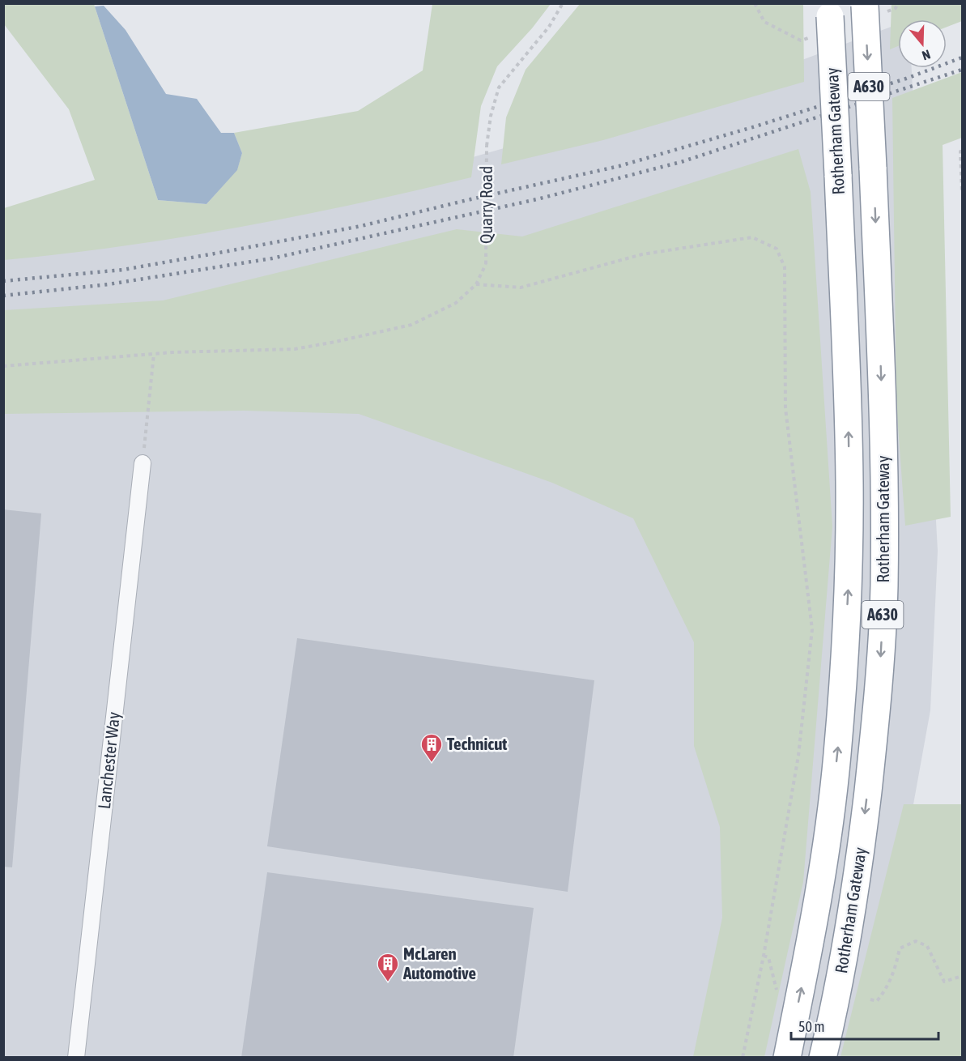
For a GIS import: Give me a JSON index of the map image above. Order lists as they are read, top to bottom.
{
  "streets": {
    "highway": ["A630", "Rotherham Gateway"],
    "street": ["Lanchester Way"],
    "path": ["Quarry Road"]
  },
  "places": {
    "building": ["Technicut", "McLaren Automotive"]
  },
  "scale_bar": "50 m",
  "north": "bottom"
}
